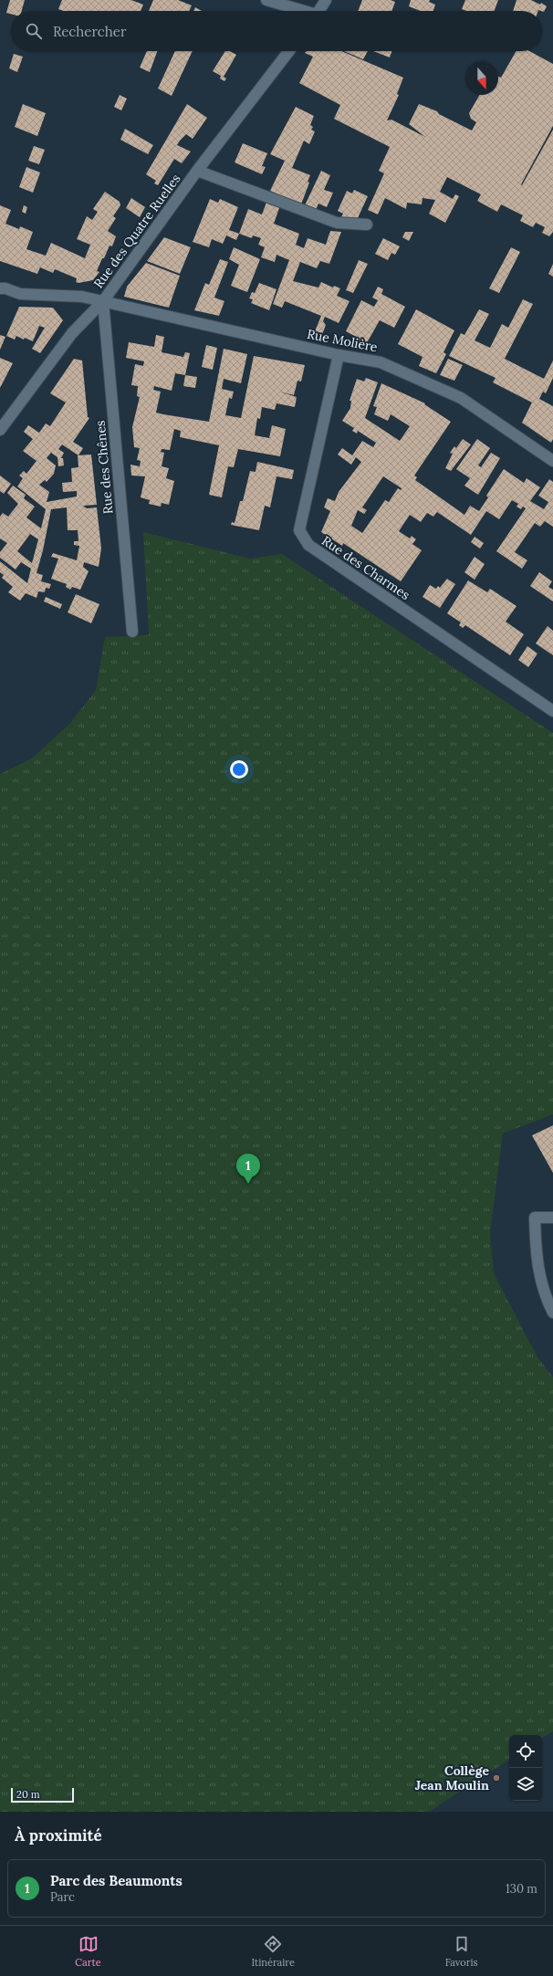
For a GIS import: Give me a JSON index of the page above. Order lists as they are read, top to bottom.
{
  "streets": {
    "street": [
      "Rue des Quatre Ruelles",
      "Rue Molière",
      "Rue des Chênes",
      "Rue des Charmes"
    ]
  },
  "crossings": [
    ["Rue des Quatre Ruelles", "Rue Molière"],
    ["Rue des Quatre Ruelles", "Rue des Chênes"],
    ["Rue Molière", "Rue des Chênes"],
    ["Rue Molière", "Rue des Charmes"]
  ],
  "places": ["Collège Jean Moulin"],
  "scale_bar": "20 m",
  "north": "bottom",
  "page": {
    "search": "Rechercher",
    "pins": "1",
    "scale": "20 m",
    "heading": "À proximité",
    "list": [
      {
        "mark": "1",
        "name": "Parc des Beaumonts",
        "note": "Parc",
        "value": "130 m"
      }
    ],
    "nav": ["Carte", "Itinéraire", "Favoris"]
  }
}
